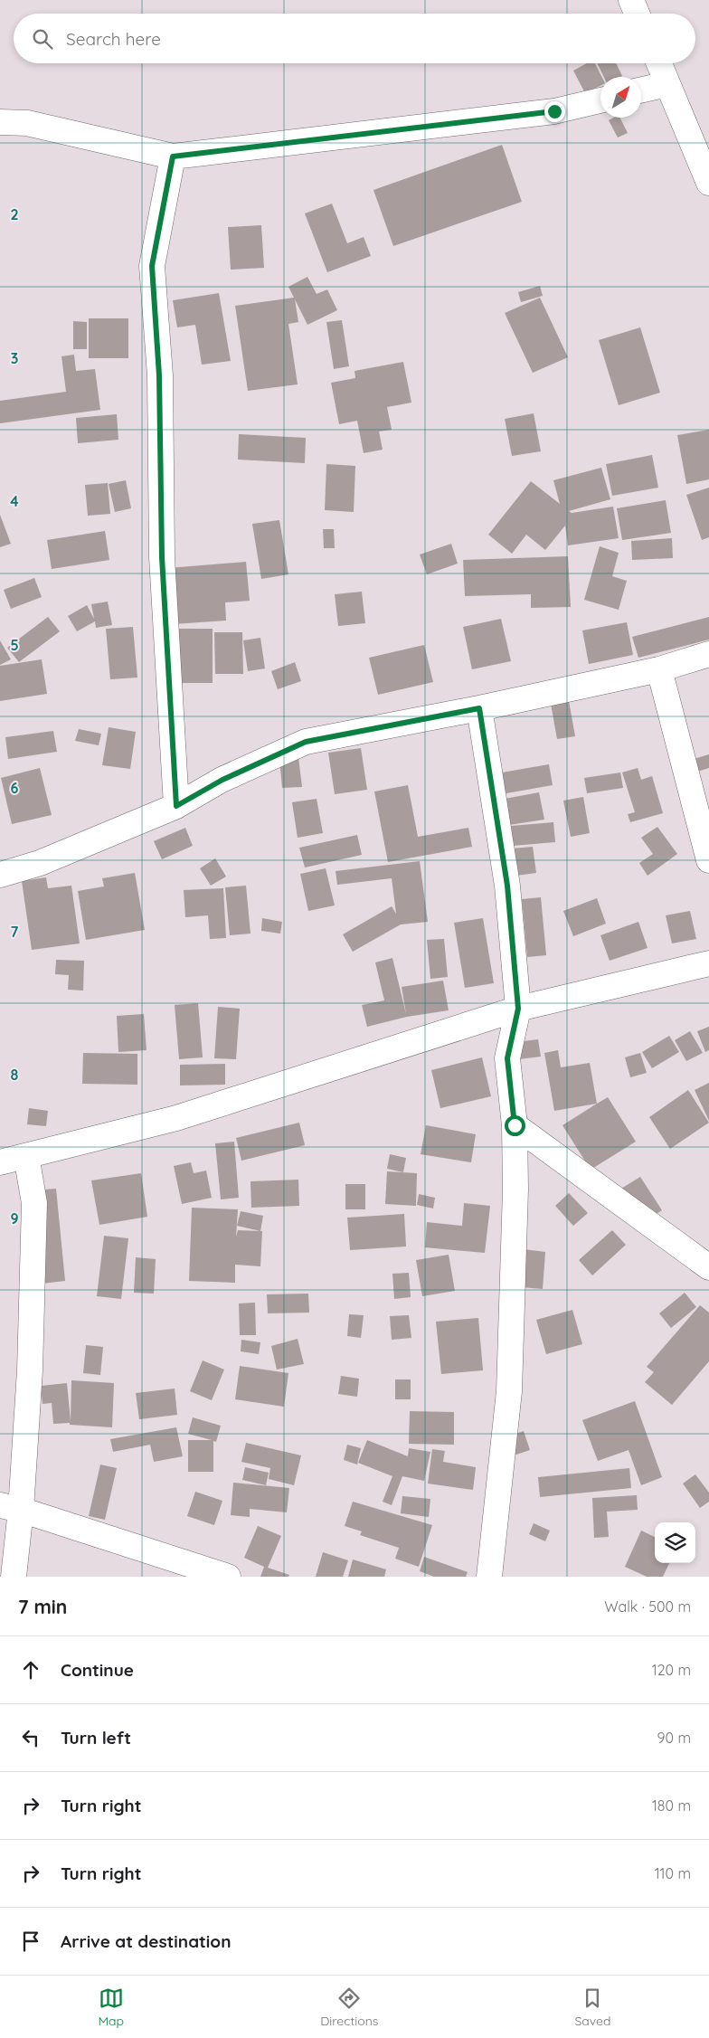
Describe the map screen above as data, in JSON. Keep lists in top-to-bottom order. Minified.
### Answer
{"north":"top right","page":{"search":"Search here","heading":["7 min","Walk · 500 m"],"list":[["Continue","120 m"],["Turn left","90 m"],["Turn right","180 m"],["Turn right","110 m"],"Arrive at destination"],"nav":["Map","Directions","Saved"]},"grid":{"rows":["2","3","4","5","6","7","8","9"]}}
